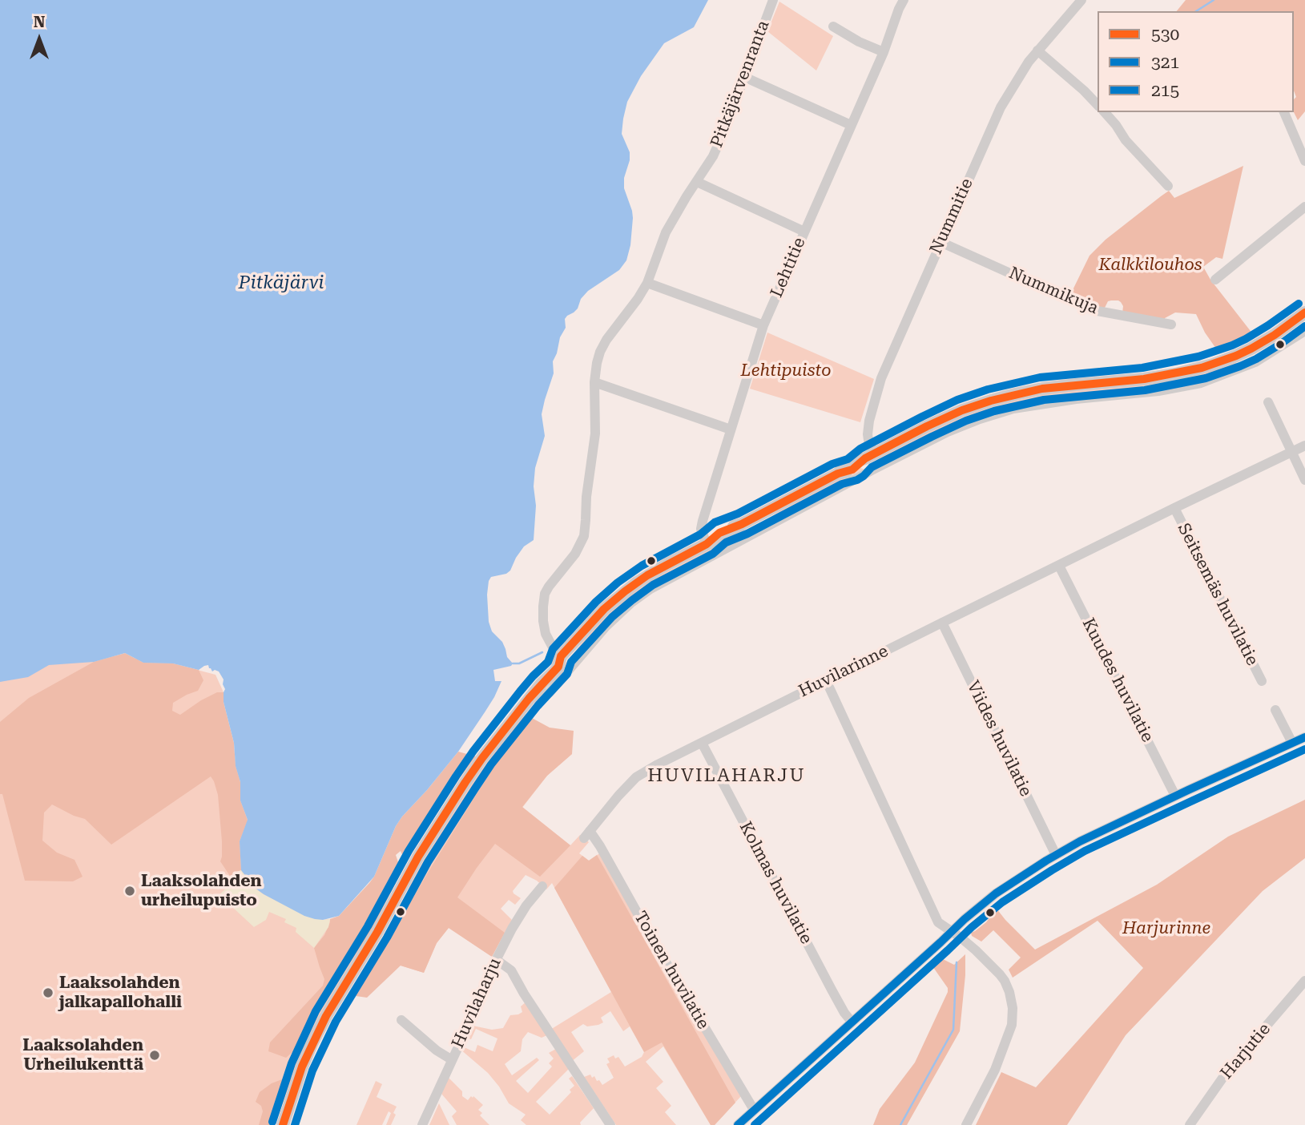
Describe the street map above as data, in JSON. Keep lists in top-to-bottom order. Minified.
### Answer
{"streets":{"street":["Pitkäjärvenranta","Nummitie","Lehtitie","Nummikuja","Seitsemäs huvilatie","Huvilarinne","Kuudes huvilatie","Viides huvilatie","Kolmas huvilatie","Toinen huvilatie","Huvilaharju","Harjutie"]},"crossings":[["Nummitie","Nummikuja"],["Seitsemäs huvilatie","Huvilarinne"],["Huvilarinne","Kuudes huvilatie"],["Huvilarinne","Viides huvilatie"],["Huvilarinne","Kolmas huvilatie"],["Huvilarinne","Toinen huvilatie"]],"districts":["HUVILAHARJU"],"water":["Pitkäjärvi"],"parks":["Kalkkilouhos","Lehtipuisto","Harjurinne"],"places":["Laaksolahden urheilupuisto","Laaksolahden jalkapallohalli","Laaksolahden Urheilukenttä"],"lines":["transit line 215","transit line 530","transit line 321"],"legend":["530","321","215"],"north":"top"}
